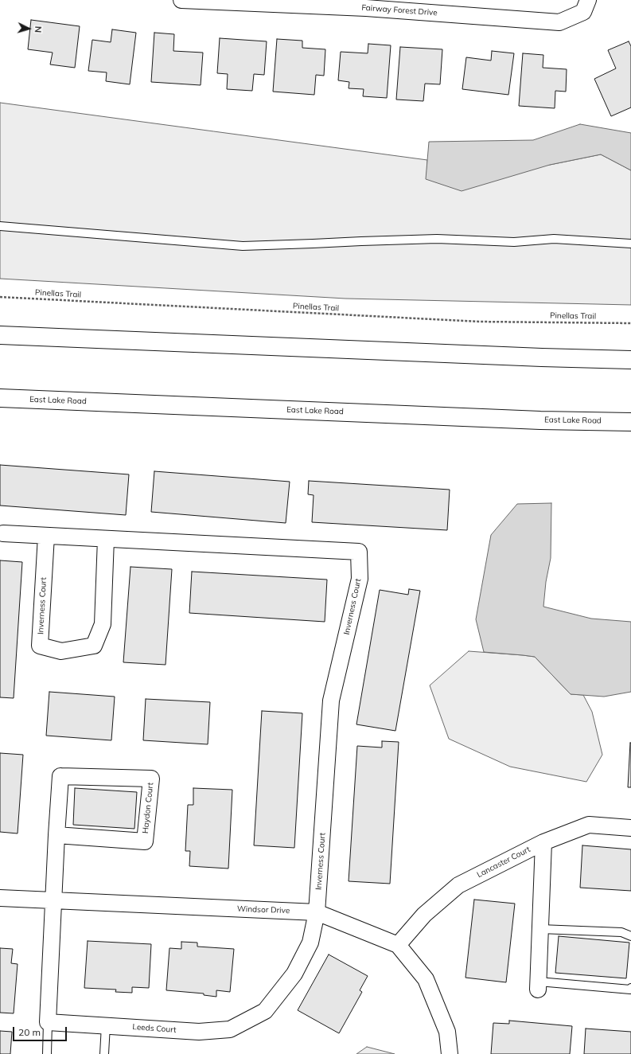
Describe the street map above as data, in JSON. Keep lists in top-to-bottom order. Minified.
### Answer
{"streets":{"main road":["East Lake Road"],"street":["Fairway Forest Drive","Inverness Court","Haydon Court","Lancaster Court","Windsor Drive","Leeds Court"],"path":["Pinellas Trail"]},"crossings":[["Inverness Court","Windsor Drive"],["Inverness Court","Leeds Court"],["Haydon Court","Windsor Drive"],["Lancaster Court","Windsor Drive"],["Windsor Drive","Leeds Court"]],"scale_bar":"20 m","north":"right"}
